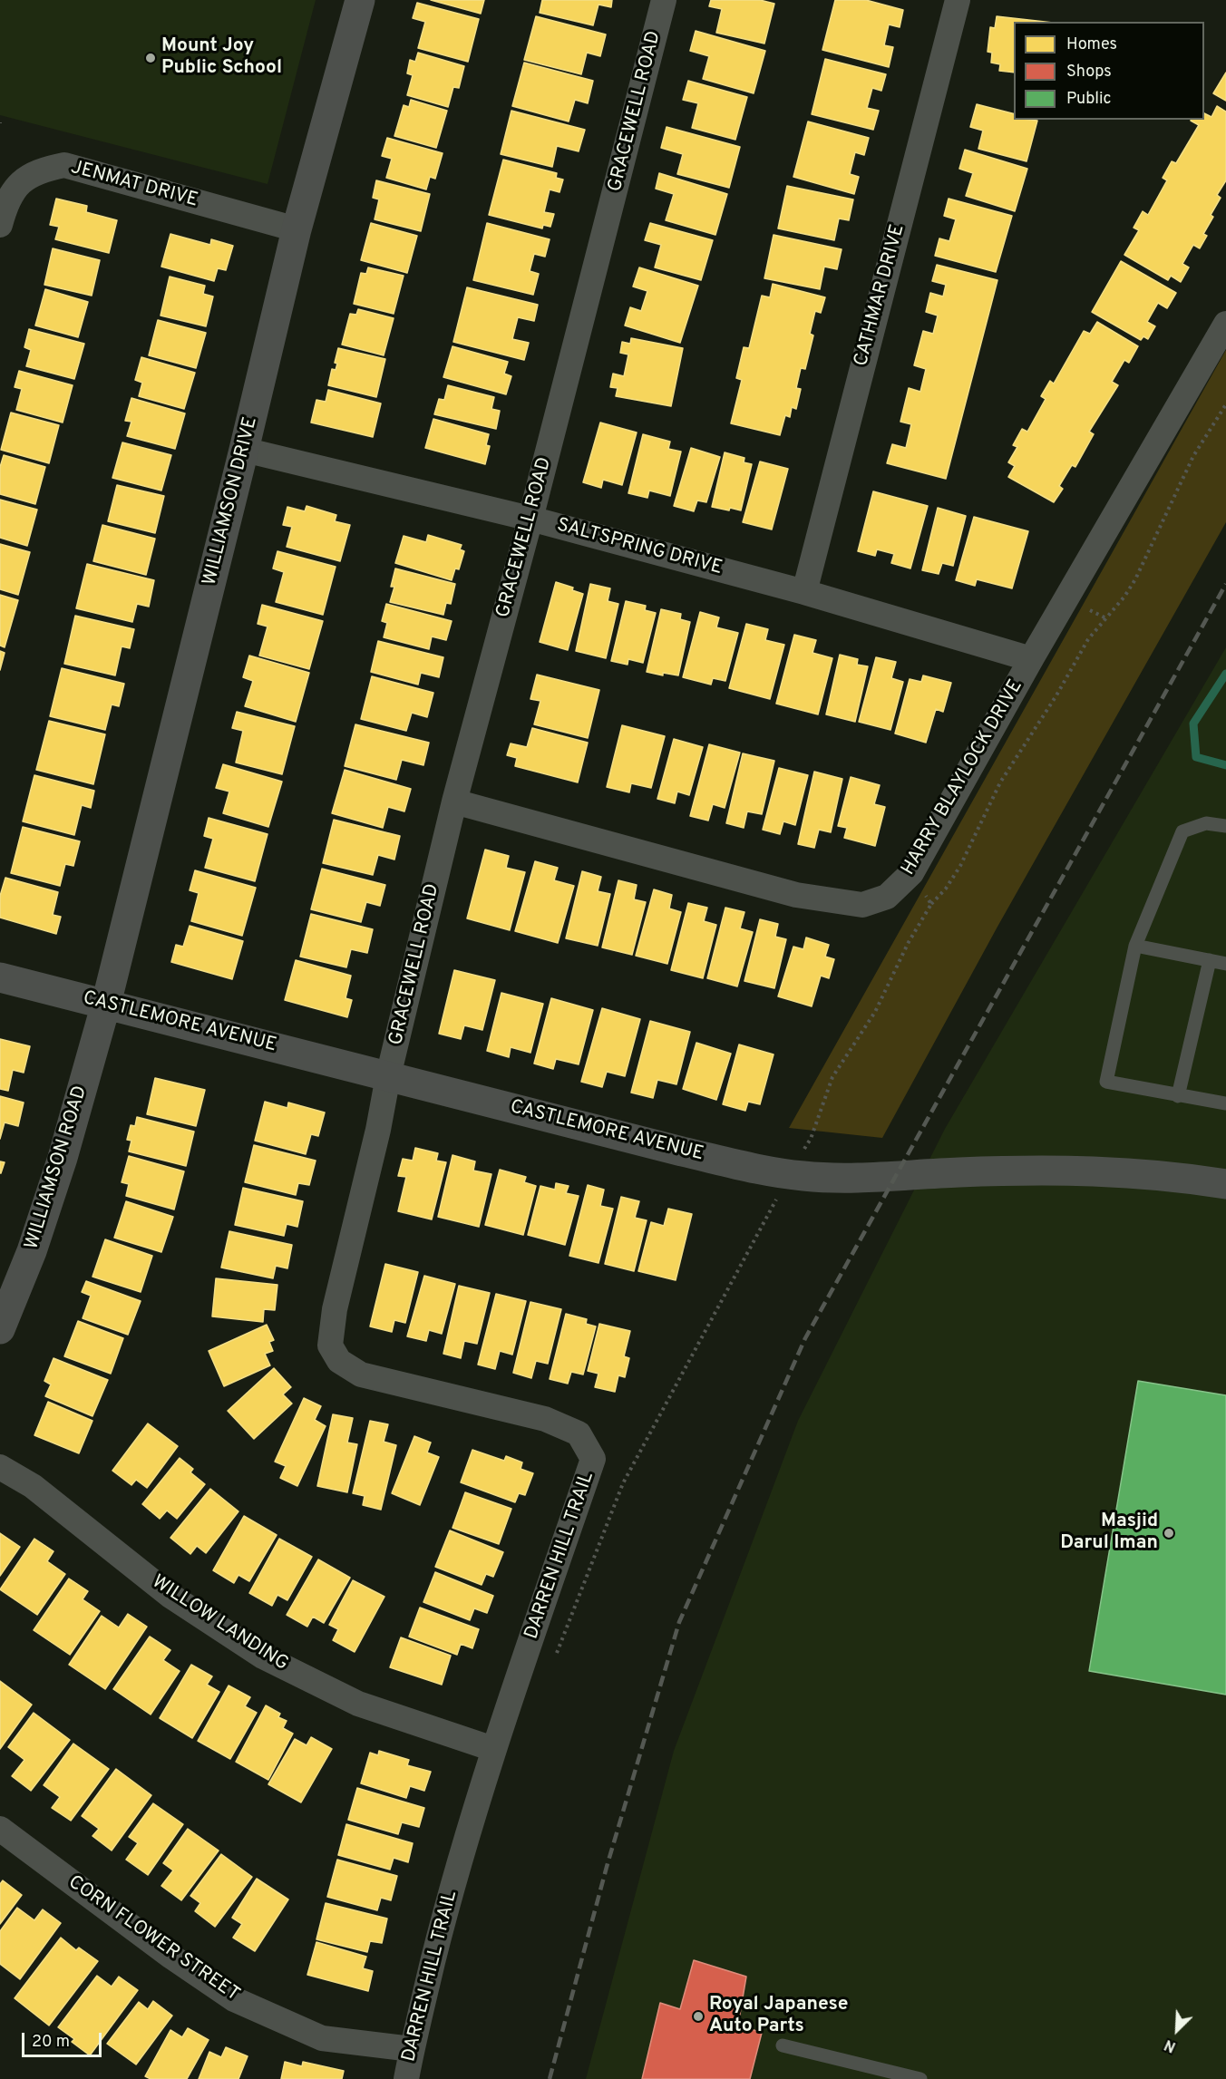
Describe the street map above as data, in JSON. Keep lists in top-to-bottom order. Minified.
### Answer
{"streets":{"street":["GRACEWELL ROAD","JENMAT DRIVE","CATHMAR DRIVE","WILLIAMSON DRIVE","SALTSPRING DRIVE","HARRY BLAYLOCK DRIVE","CASTLEMORE AVENUE","WILLIAMSON ROAD","DARREN HILL TRAIL","WILLOW LANDING","CORN FLOWER STREET"]},"crossings":[["GRACEWELL ROAD","SALTSPRING DRIVE"],["GRACEWELL ROAD","HARRY BLAYLOCK DRIVE"],["GRACEWELL ROAD","CASTLEMORE AVENUE"],["GRACEWELL ROAD","DARREN HILL TRAIL"],["JENMAT DRIVE","WILLIAMSON DRIVE"],["CATHMAR DRIVE","SALTSPRING DRIVE"],["WILLIAMSON DRIVE","SALTSPRING DRIVE"],["WILLIAMSON DRIVE","CASTLEMORE AVENUE"],["WILLIAMSON DRIVE","WILLIAMSON ROAD"],["SALTSPRING DRIVE","HARRY BLAYLOCK DRIVE"],["CASTLEMORE AVENUE","WILLIAMSON ROAD"],["CASTLEMORE AVENUE","DARREN HILL TRAIL"],["DARREN HILL TRAIL","WILLOW LANDING"],["DARREN HILL TRAIL","CORN FLOWER STREET"]],"places":["Mount Joy Public School","Masjid Darul Iman","Royal Japanese Auto Parts"],"legend":["Homes","Shops","Public"],"scale_bar":"20 m","north":"bottom left"}
